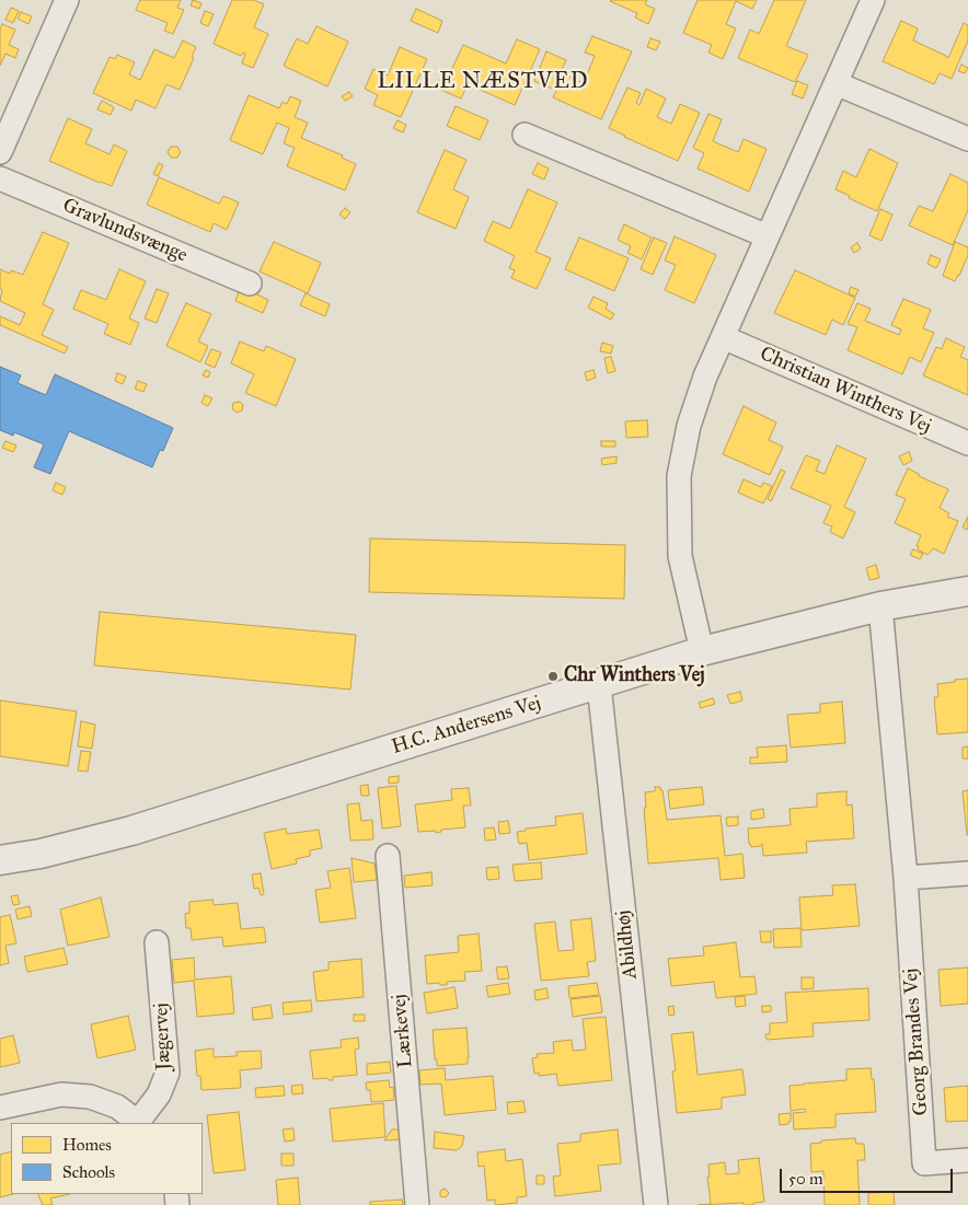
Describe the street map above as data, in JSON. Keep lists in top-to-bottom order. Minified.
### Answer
{"streets":{"street":["Gravlundsvænge","Christian Winthers Vej","H.C. Andersens Vej","Abildhøj","Lærkevej","Jægervej","Georg Brandes Vej"]},"crossings":[["H.C. Andersens Vej","Abildhøj"],["H.C. Andersens Vej","Georg Brandes Vej"]],"districts":["LILLE NÆSTVED"],"places":["Chr Winthers Vej"],"legend":["Homes","Schools"],"scale_bar":"50 m"}
